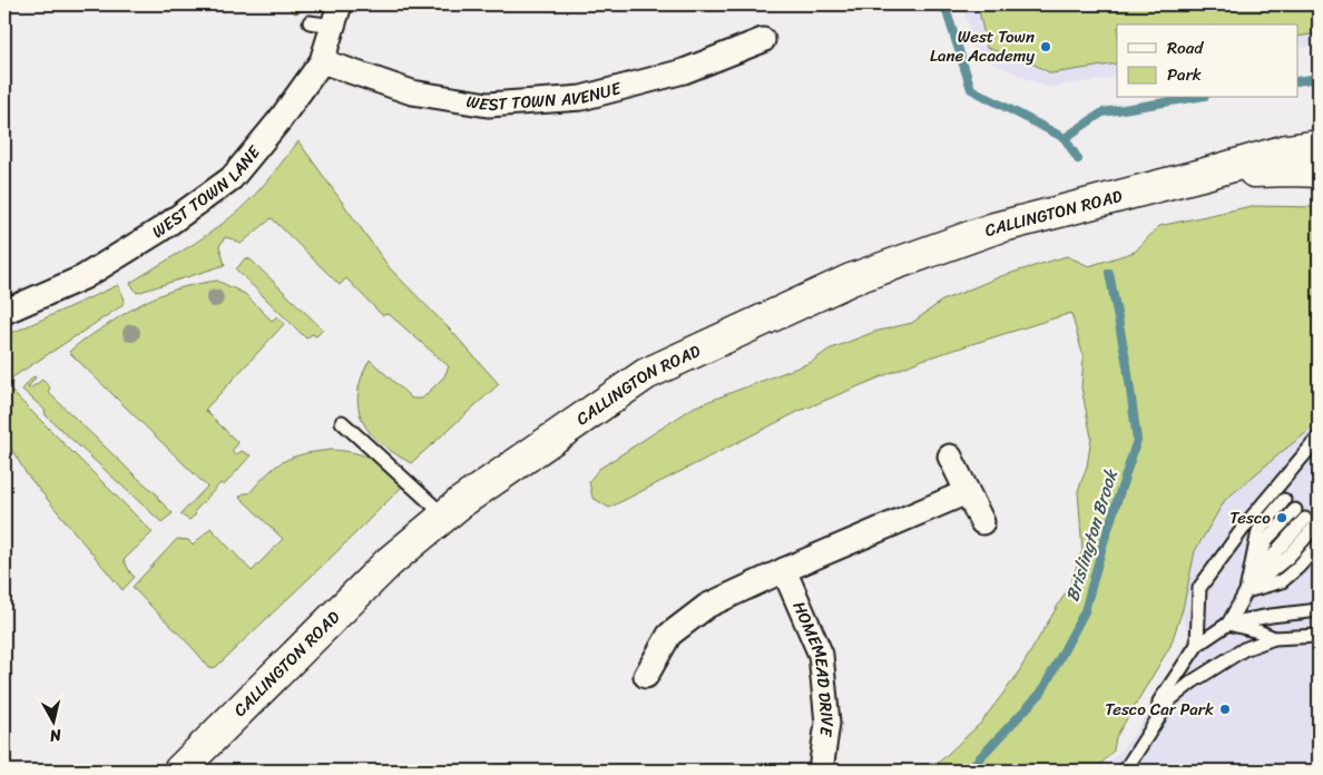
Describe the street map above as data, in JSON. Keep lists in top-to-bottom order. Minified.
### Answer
{"streets":{"main road":["CALLINGTON ROAD"],"street":["WEST TOWN AVENUE","WEST TOWN LANE","HOMEMEAD DRIVE"]},"crossings":[["WEST TOWN AVENUE","WEST TOWN LANE"]],"water":["Brislington Brook"],"places":["West Town Lane Academy","Tesco","Tesco Car Park"],"legend":["Road","Park"],"north":"bottom"}
